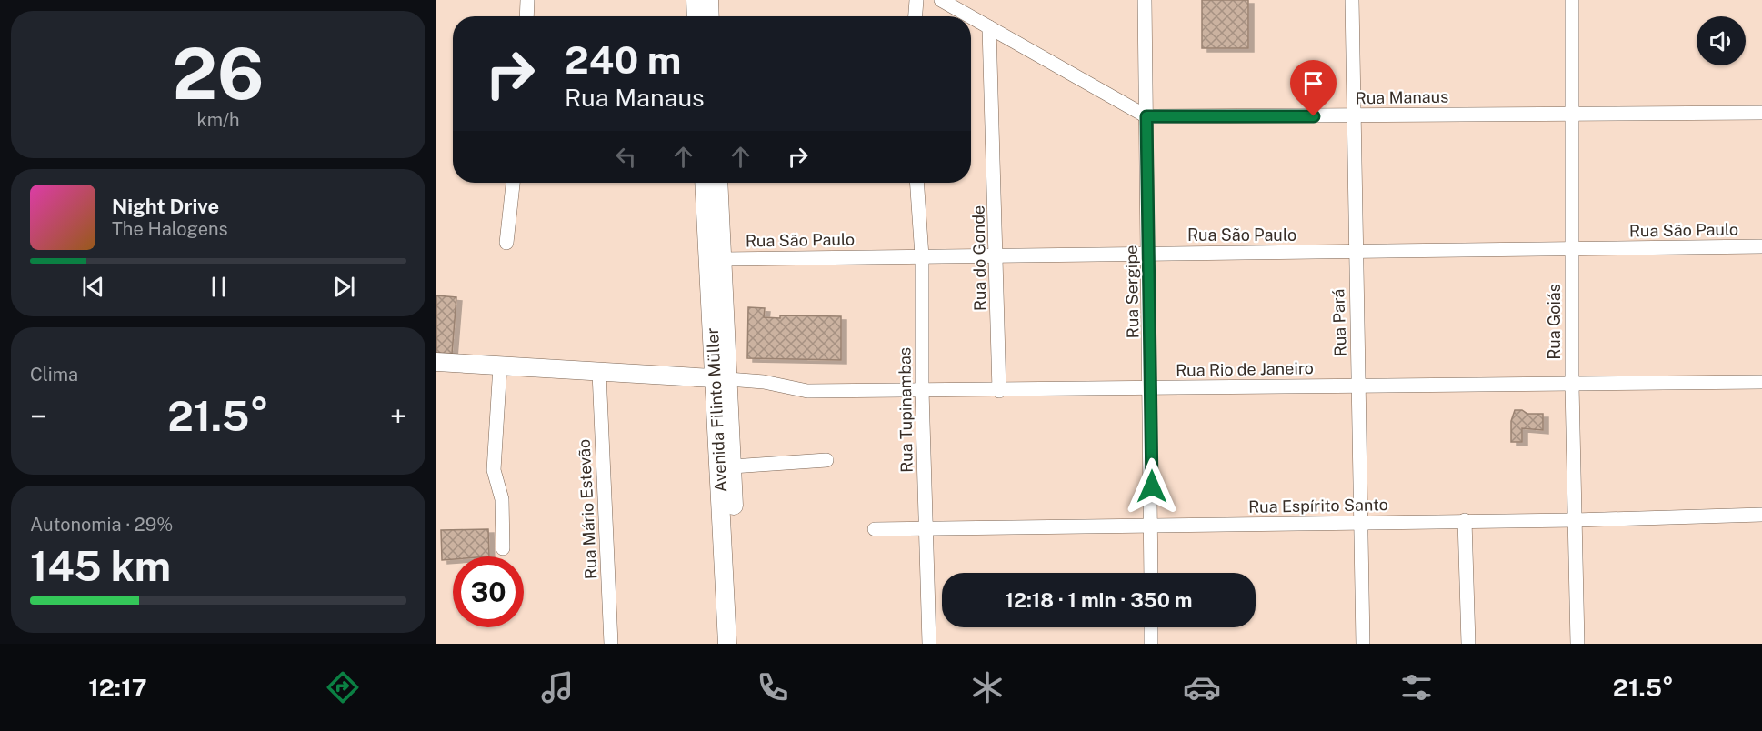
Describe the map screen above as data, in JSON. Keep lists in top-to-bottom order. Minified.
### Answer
{"streets":{"main road":["Avenida Filinto Müller"],"street":["Rua Manaus","Rua São Paulo","Rua do Gonde","Rua Sergipe","Rua Goiás","Rua Pará","Rua Rio de Janeiro","Rua Tupinambas","Rua Espírito Santo","Rua Mário Estevão"]},"crossings":[["Rua Manaus","Rua do Gonde"],["Rua Manaus","Rua Sergipe"],["Rua Manaus","Rua Goiás"],["Rua Manaus","Rua Pará"],["Rua São Paulo","Rua do Gonde"],["Rua São Paulo","Rua Sergipe"],["Rua São Paulo","Rua Goiás"],["Rua São Paulo","Rua Pará"],["Rua São Paulo","Avenida Filinto Müller"],["Rua São Paulo","Rua Tupinambas"],["Rua do Gonde","Rua Rio de Janeiro"],["Rua Sergipe","Rua Rio de Janeiro"],["Rua Sergipe","Rua Espírito Santo"],["Rua Goiás","Rua Rio de Janeiro"],["Rua Goiás","Rua Espírito Santo"],["Rua Pará","Rua Rio de Janeiro"],["Rua Pará","Rua Espírito Santo"],["Rua Rio de Janeiro","Avenida Filinto Müller"],["Rua Rio de Janeiro","Rua Tupinambas"],["Rua Tupinambas","Rua Espírito Santo"]],"page":{"tile":[["26","km/h"],"Clima",["Autonomia · 29%","145 km"]],"turn":["240 m","Rua Manaus"],"song":["Night Drive","The Halogens"],"heat":["−","21.5°","+"],"limit":"30","trip":"12:18 · 1 min · 350 m","tabs":["12:17","21.5°"]}}
